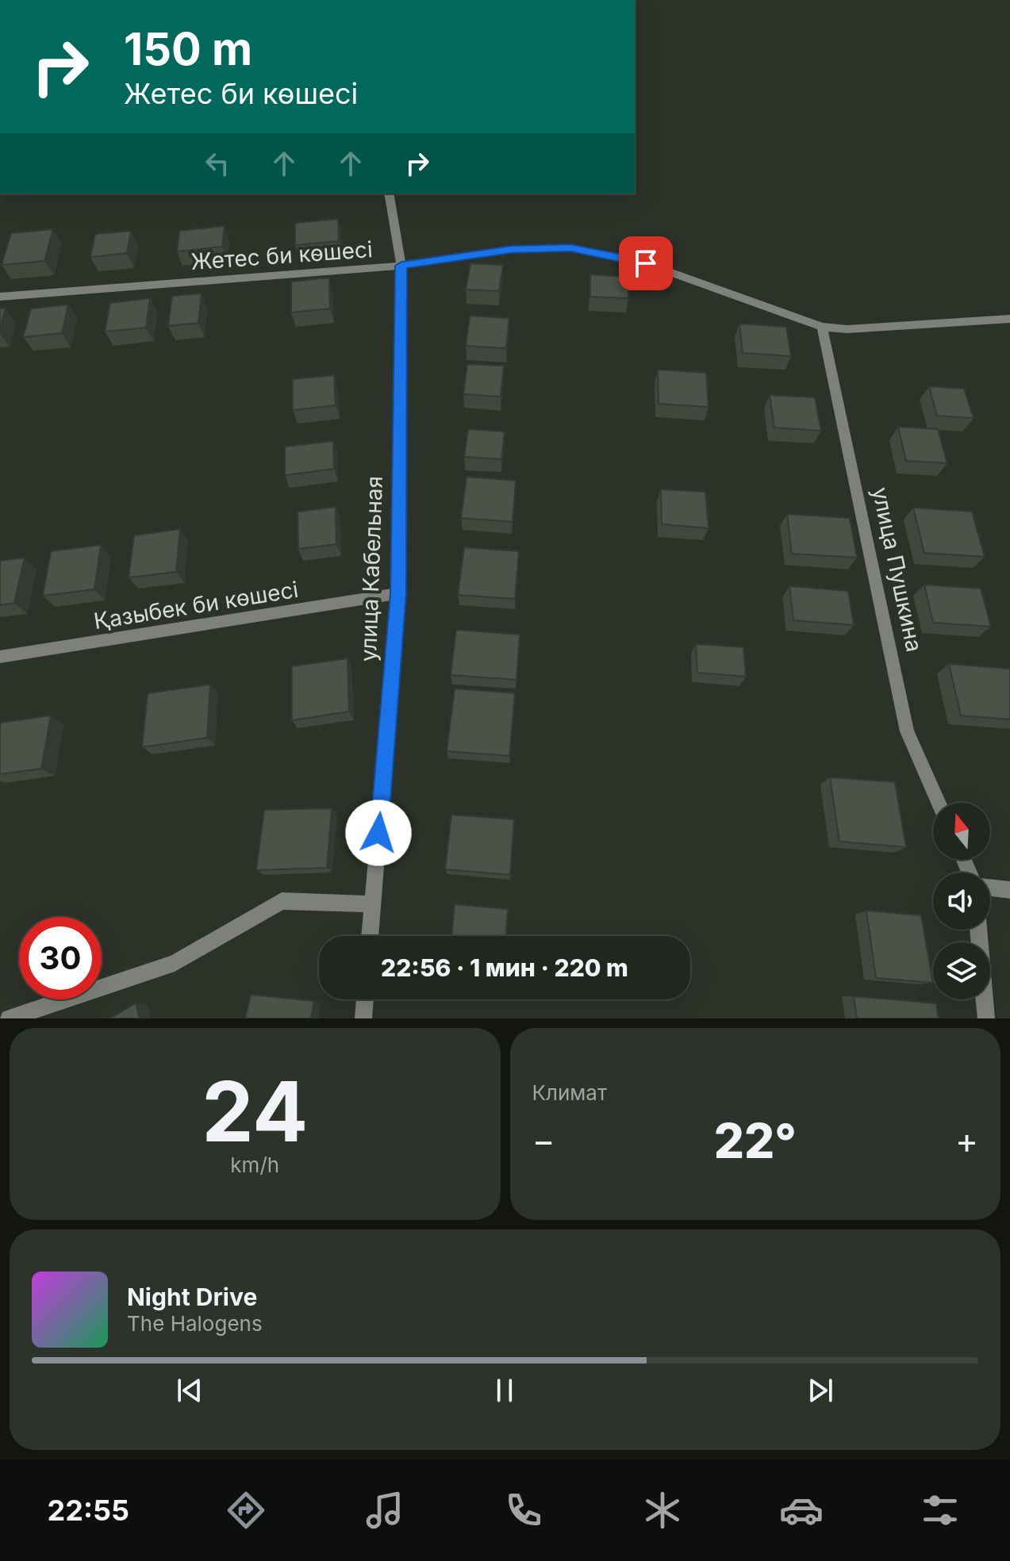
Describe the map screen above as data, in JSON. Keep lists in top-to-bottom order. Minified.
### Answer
{"streets":{"street":["Жетес би көшесі","улица Кабельная","улица Пушкина","Қазыбек би көшесі"]},"crossings":[["Жетес би көшесі","улица Кабельная"],["Жетес би көшесі","улица Пушкина"],["улица Кабельная","Қазыбек би көшесі"]],"north":"top","page":{"turn":["150 m","Жетес би көшесі"],"limit":"30","trip":"22:56 · 1 мин · 220 m","tile":[["24","km/h"],"Климат"],"heat":["−","22°","+"],"song":["Night Drive","The Halogens"],"tabs":"22:55"}}
